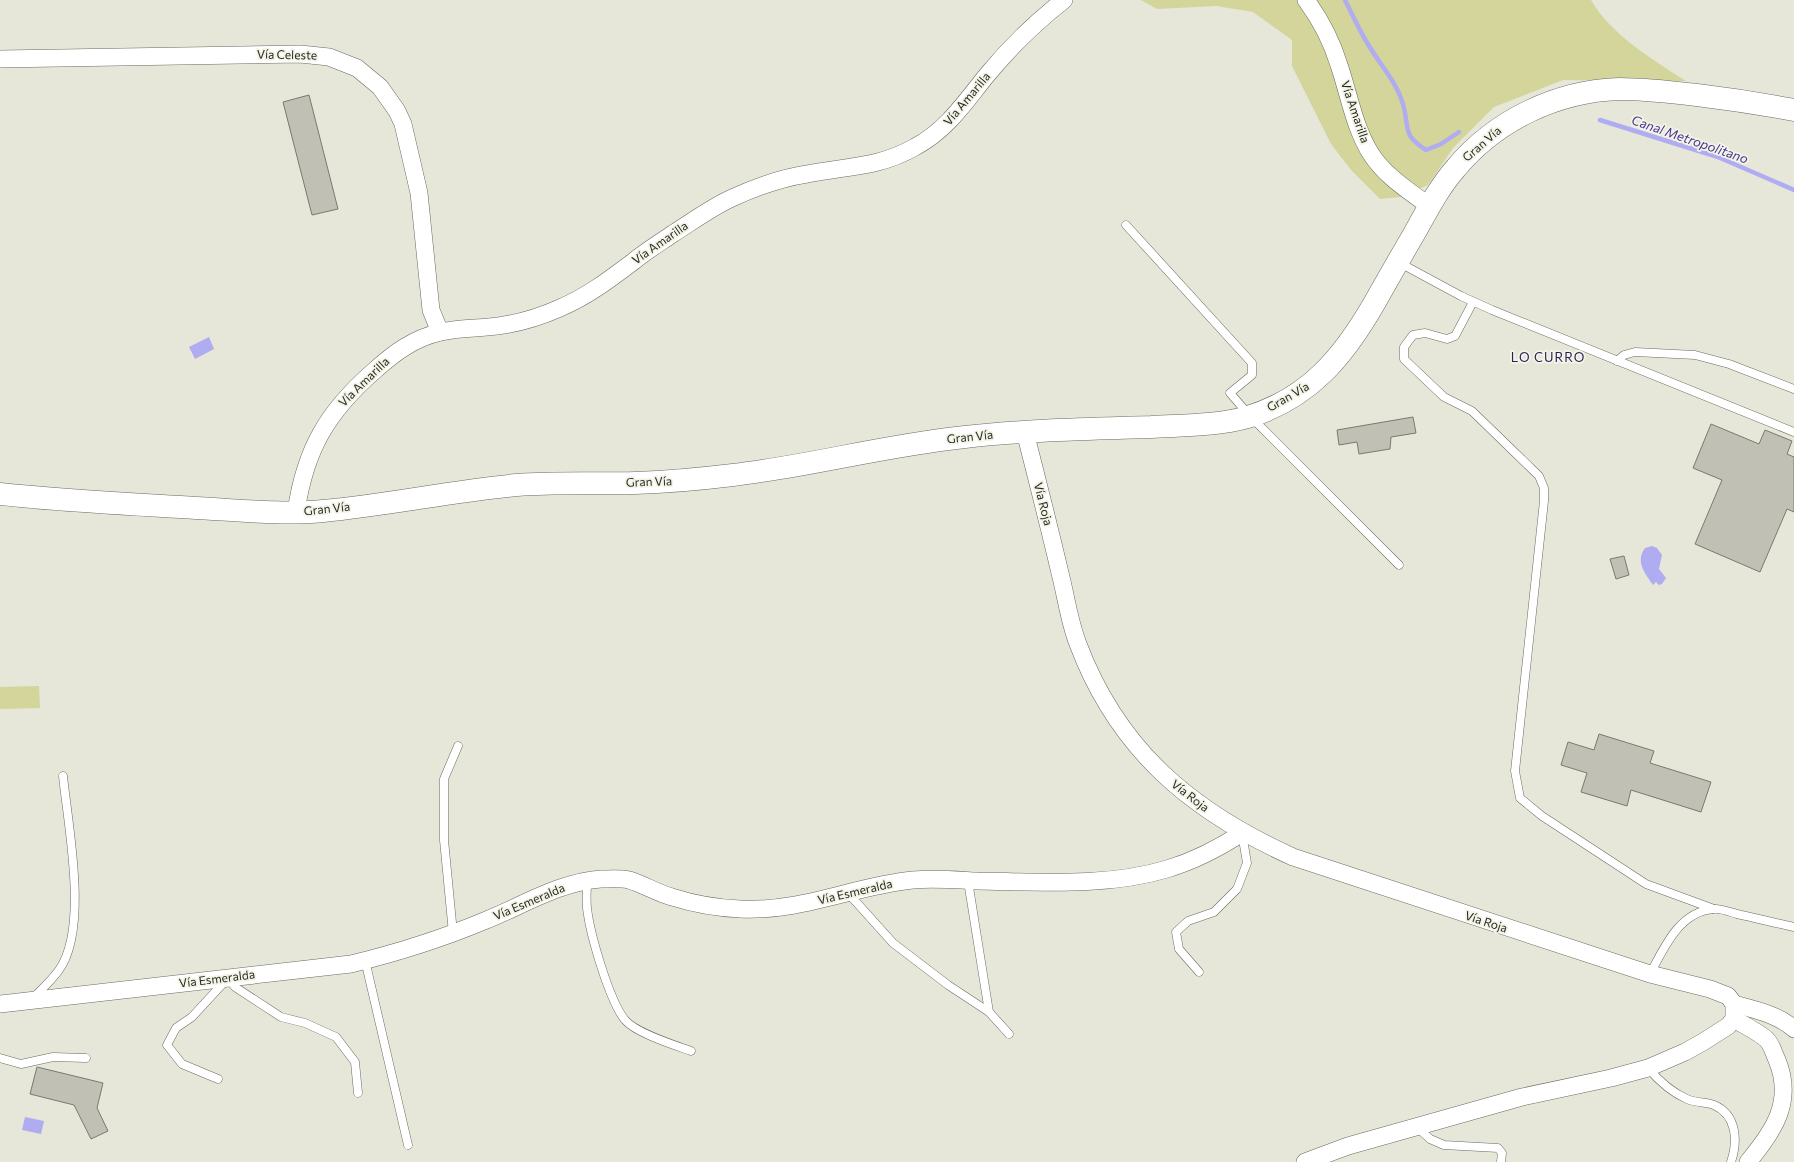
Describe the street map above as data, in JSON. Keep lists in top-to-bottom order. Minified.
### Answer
{"streets":{"main road":["Gran Vía"],"street":["Vía Celeste","Vía Amarilla","Vía Roja","Vía Esmeralda"]},"crossings":[["Vía Celeste","Vía Amarilla"],["Vía Amarilla","Gran Vía"],["Gran Vía","Vía Roja"],["Vía Roja","Vía Esmeralda"]],"districts":["LO CURRO"],"water":["Canal Metropolitano"]}
